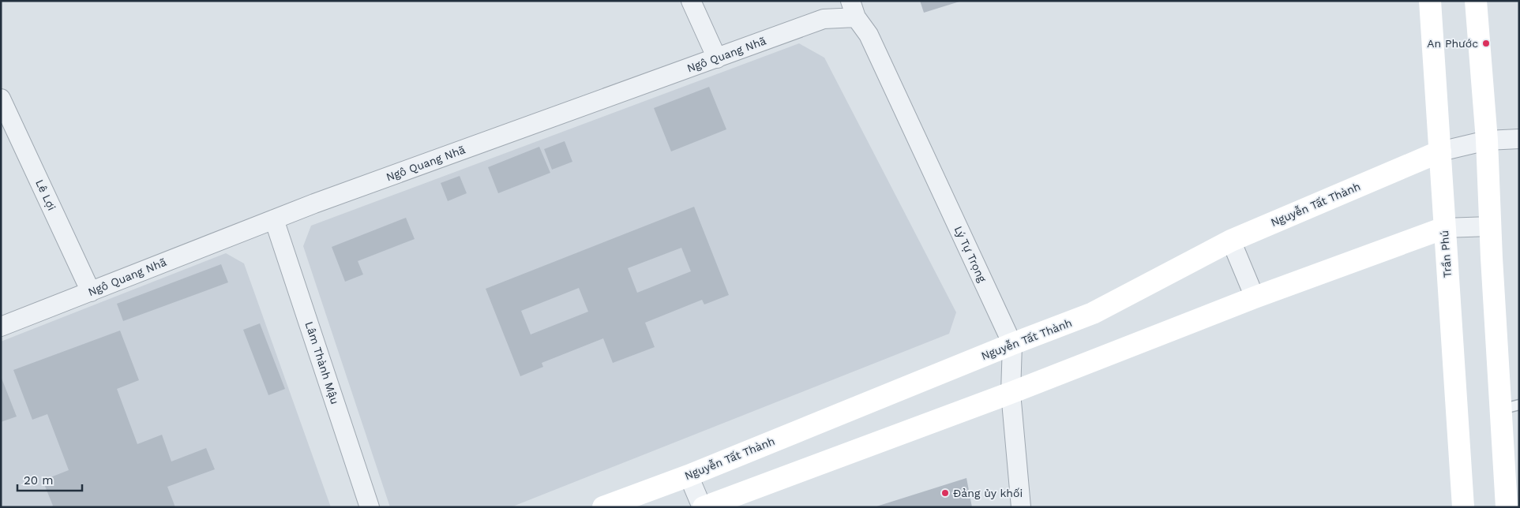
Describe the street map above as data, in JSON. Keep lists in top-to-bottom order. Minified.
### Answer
{"streets":{"street":["Ngô Quang Nhã","Lê Lợi","Nguyễn Tất Thành","Lý Tự Trọng","Trần Phú","Lâm Thành Mậu"]},"crossings":[["Ngô Quang Nhã","Lê Lợi"],["Ngô Quang Nhã","Lý Tự Trọng"],["Ngô Quang Nhã","Lâm Thành Mậu"],["Nguyễn Tất Thành","Lý Tự Trọng"],["Nguyễn Tất Thành","Trần Phú"]],"places":["An Phước","Đảng ủy khối"],"scale_bar":"20 m"}
